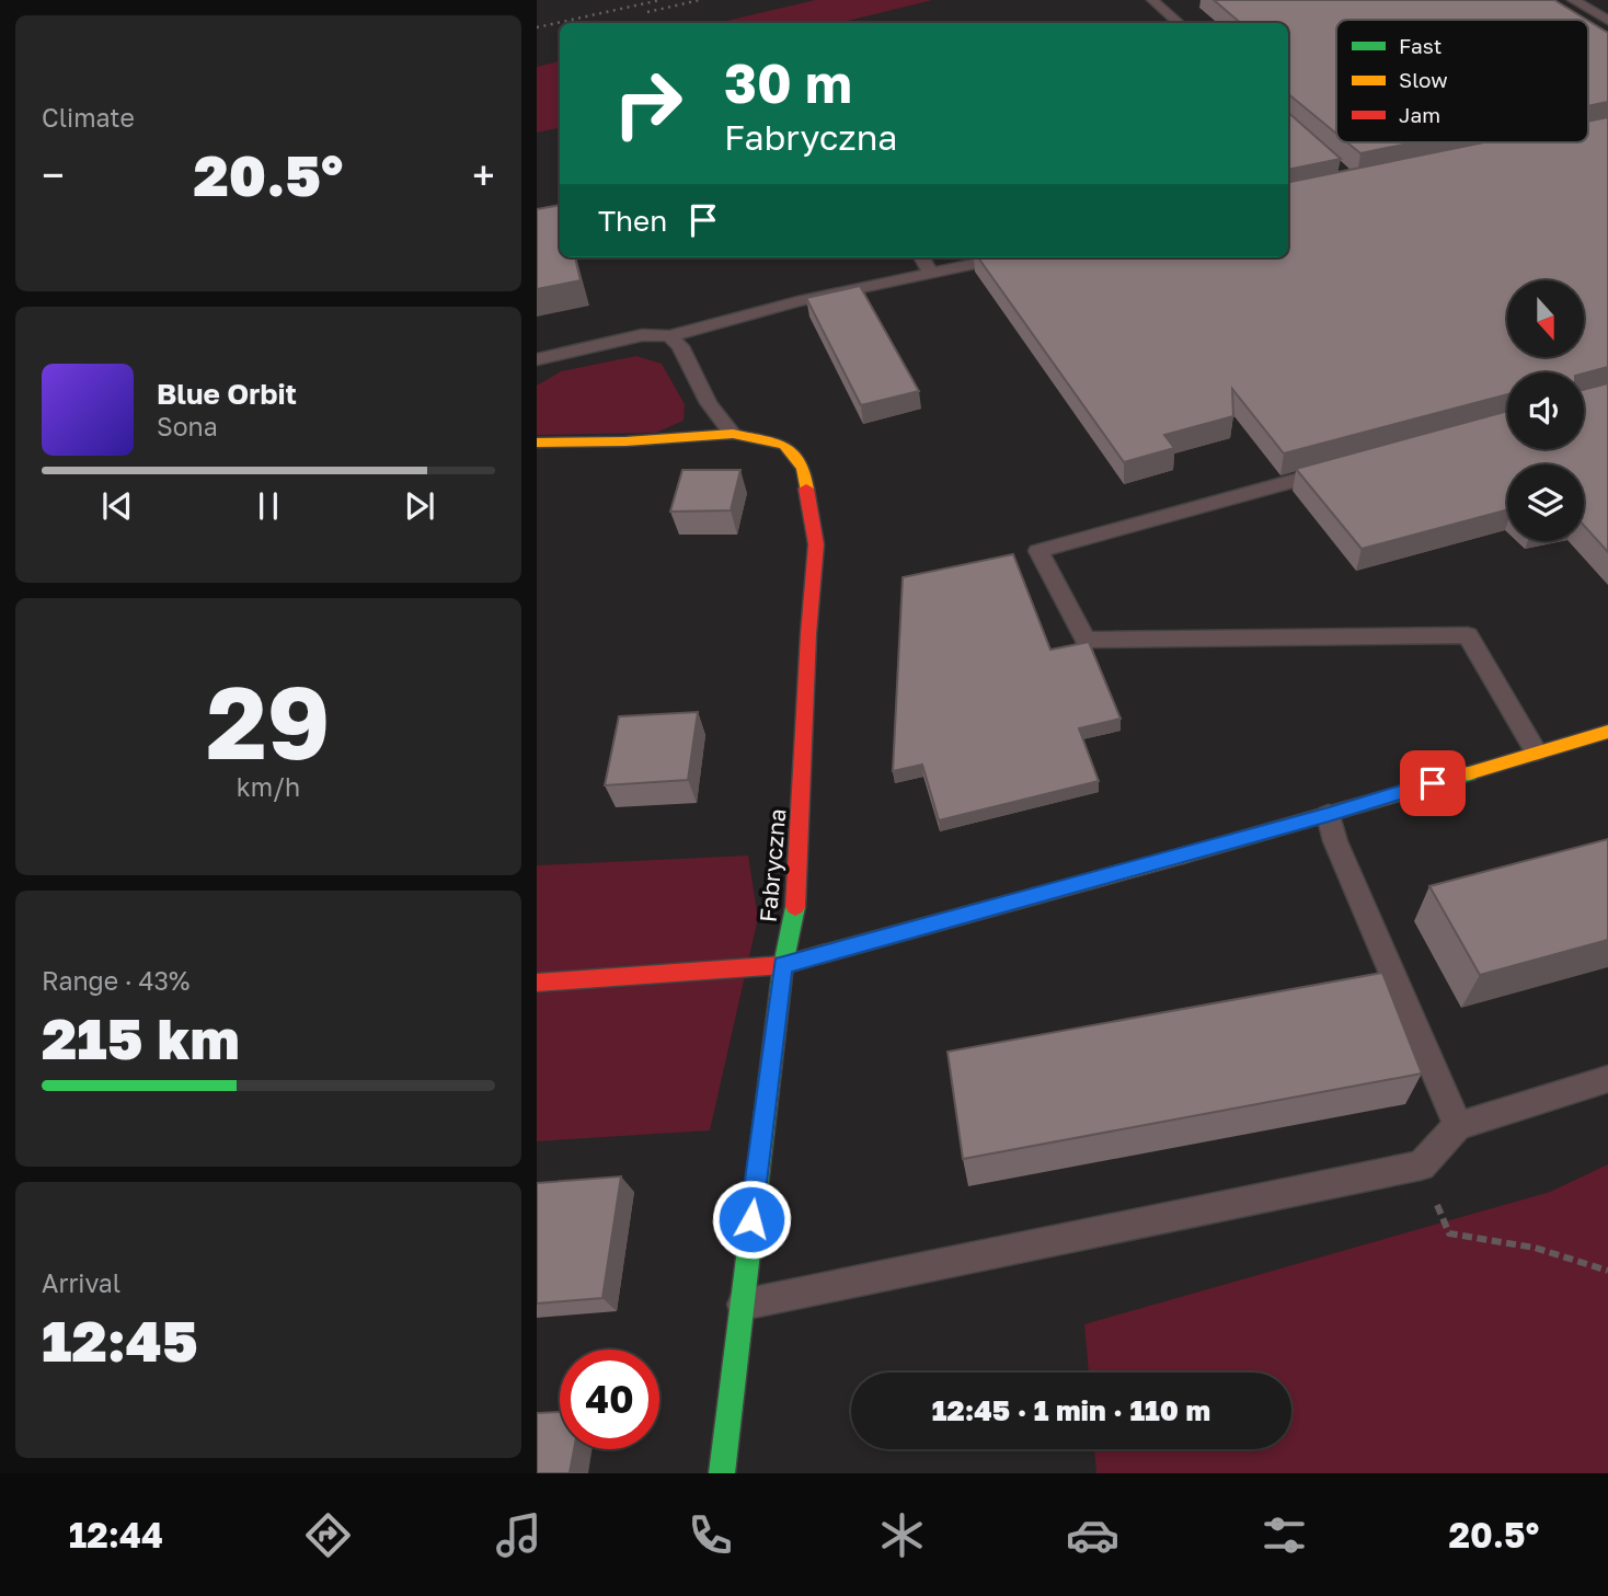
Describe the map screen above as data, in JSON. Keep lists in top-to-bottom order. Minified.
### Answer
{"streets":{"street":["Fabryczna"]},"legend":["Fast","Slow","Jam"],"north":"bottom","page":{"tile":["Climate",["29","km/h"],["Range · 43%","215 km"],["Arrival","12:45"]],"turn":["30 m","Fabryczna"],"heat":["−","20.5°","+"],"then":"Then","song":["Blue Orbit","Sona"],"limit":"40","trip":"12:45 · 1 min · 110 m","tabs":["12:44","20.5°"]}}
